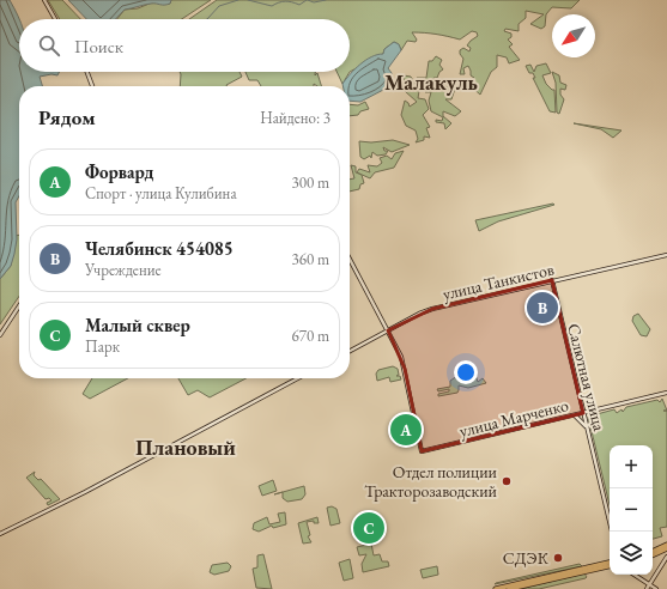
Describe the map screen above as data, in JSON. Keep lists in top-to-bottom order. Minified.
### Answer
{"streets":{"street":["улица Танкистов","Салютная улица","улица Марченко"]},"crossings":[["улица Танкистов","Салютная улица"],["улица Танкистов","улица Марченко"],["Салютная улица","улица Марченко"]],"districts":["Малакуль","Плановый"],"places":["Отдел полиции Тракторозаводский","СДЭК"],"north":"bottom left","page":{"search":"Поиск","heading":["Рядом","Найдено: 3"],"list":[{"mark":"A","name":"Форвард","note":"Спорт · улица Кулибина","value":"300 m"},{"mark":"B","name":"Челябинск 454085","note":"Учреждение","value":"360 m"},{"mark":"C","name":"Малый сквер","note":"Парк","value":"670 m"}],"pins":["B","A","C"],"map_buttons":["+","−"]}}
